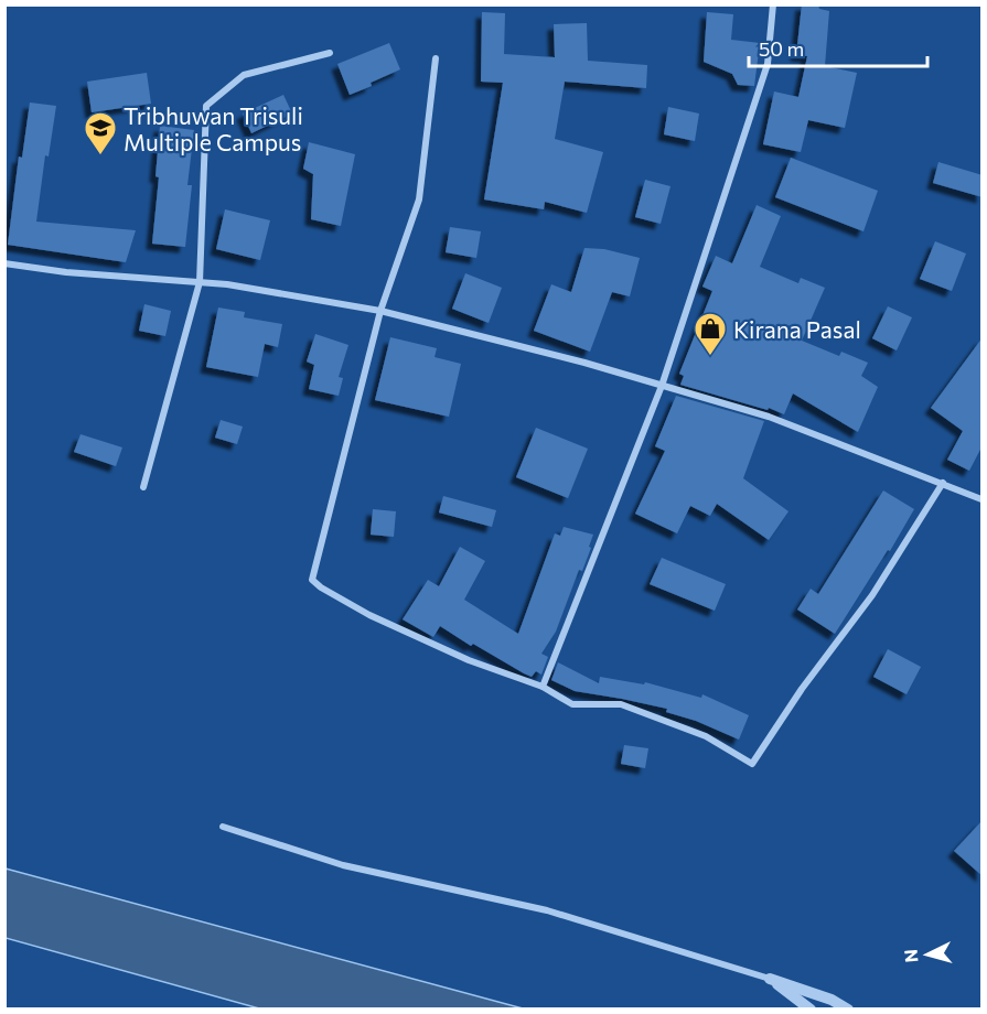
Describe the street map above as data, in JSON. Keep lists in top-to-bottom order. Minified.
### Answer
{"places":{"school or university":["Tribhuwan Trisuli Multiple Campus"],"shop":["Kirana Pasal"]},"scale_bar":"50 m","north":"left"}
